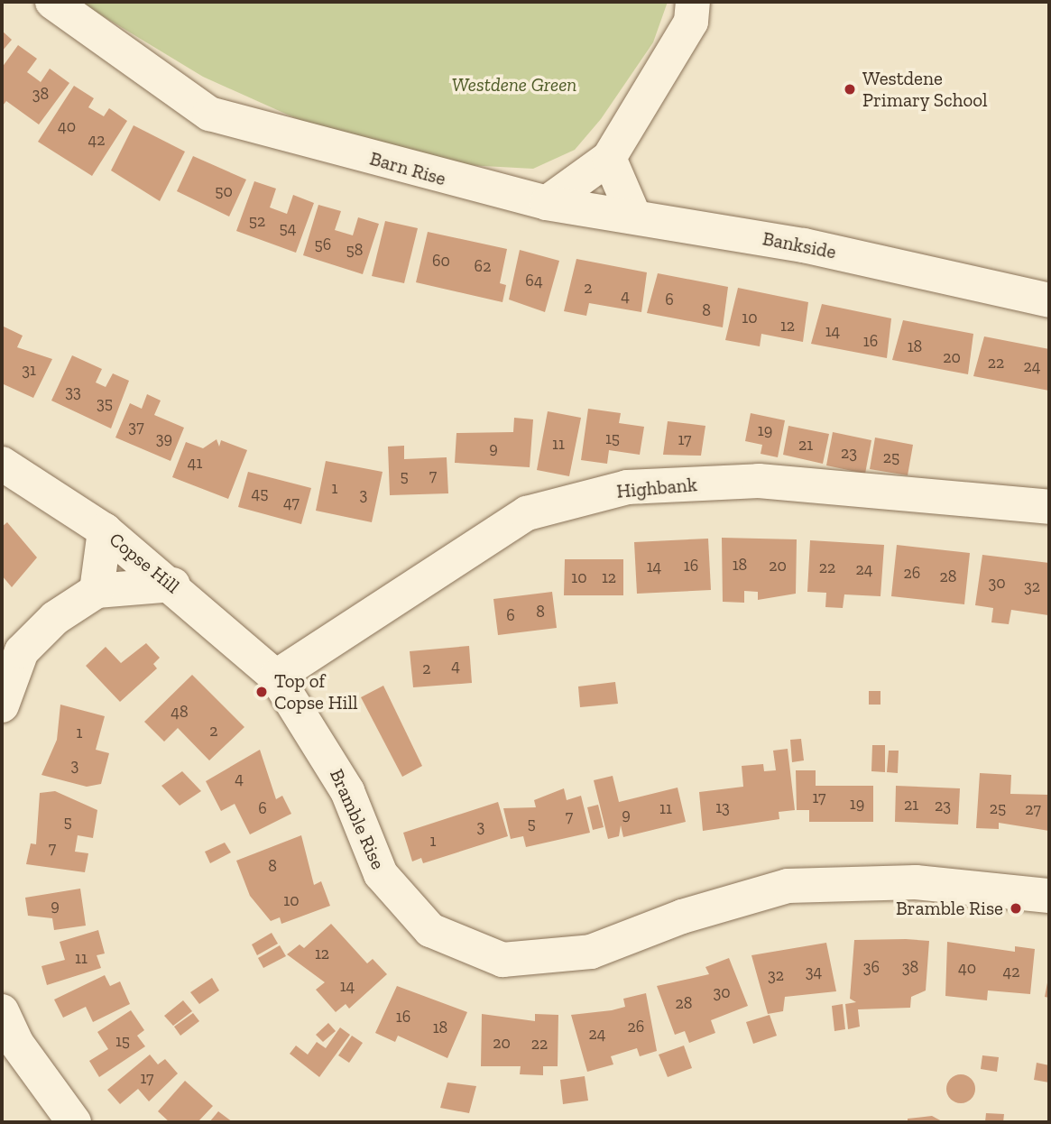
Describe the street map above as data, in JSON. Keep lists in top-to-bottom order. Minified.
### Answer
{"streets":{"street":["Barn Rise","Bankside","Highbank","Copse Hill","Bramble Rise"]},"crossings":[["Barn Rise","Bankside"],["Highbank","Copse Hill"],["Highbank","Bramble Rise"],["Copse Hill","Bramble Rise"]],"parks":["Westdene Green"],"places":["Westdene Primary School","Top of Copse Hill","Bramble Rise"],"house_numbers":["38","40","42","50","52","54","56","58","60","62","64","2","4","6","8","10","12","14","16","18","20","22","24","31","33","35","37","19","39","15","17","11","21","9","23","25","41","7","5","1","45","3","47","18","16","20","14","22","24","26","28","10","12","30","32","8","6","4","2","48","2","1","3","4","17","19","21","23","13","6","11","25","27","9","7","5","5","3","1","7","8","10","9","12","11","36","38","40","34","42","32","14","30","28","16","26","18","24","15","20","22","17"]}
